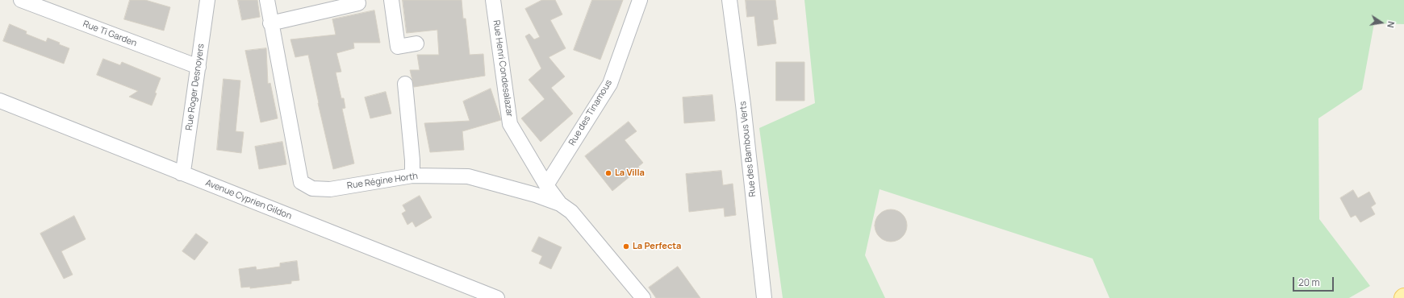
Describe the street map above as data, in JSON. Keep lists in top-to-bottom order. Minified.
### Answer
{"streets":{"street":["Rue Ti Garden","Rue Henri Condesalazar","Rue Roger Desnoyers","Rue des Tinamous","Rue des Bambous Verts","Rue Régine Horth","Avenue Cyprien Gildon"]},"crossings":[["Rue Ti Garden","Rue Roger Desnoyers"],["Rue Henri Condesalazar","Rue des Tinamous"],["Rue Henri Condesalazar","Rue Régine Horth"],["Rue Roger Desnoyers","Avenue Cyprien Gildon"]],"places":["La Villa","La Perfecta"],"scale_bar":"20 m","north":"right"}
